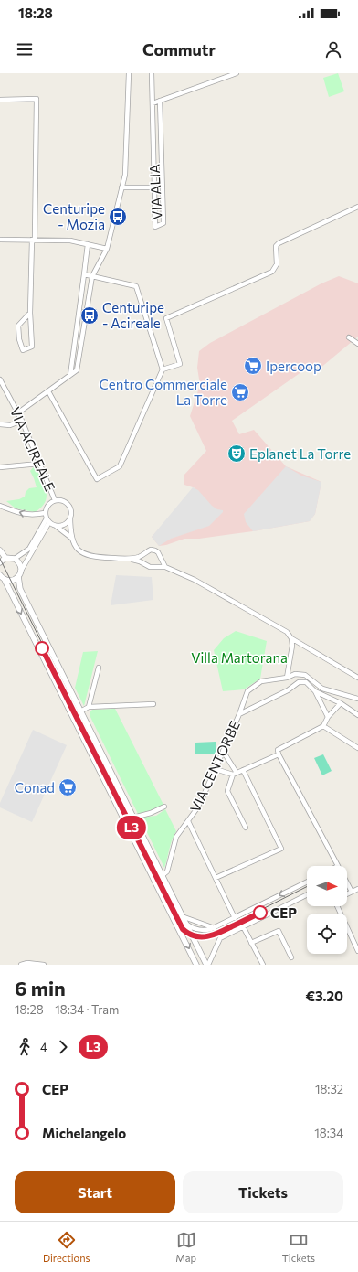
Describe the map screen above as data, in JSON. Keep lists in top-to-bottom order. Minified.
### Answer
{"streets":{"street":["VIA ALIA","VIA ACIREALE","VIA CENTORBE"]},"parks":["Villa Martorana"],"places":{"bus stop":["Centuripe - Mozia","Centuripe - Acireale"],"supermarket":["Ipercoop","Centro Commerciale La Torre","Conad"],"theatre":["Eplanet La Torre"],"other":["CEP"]},"lines":["tram line L3"],"north":"right","page":{"status":"18:28","header":"Commutr","on_map":"L3","heading":["6 min","18:28 – 18:34 · Tram","€3.20"],"legs":["4","L3"],"list":[{"name":"CEP","value":"18:32"},{"name":"Michelangelo","value":"18:34"}],"buttons":["Start","Tickets"],"tabs":["Directions","Map","Tickets"]}}
